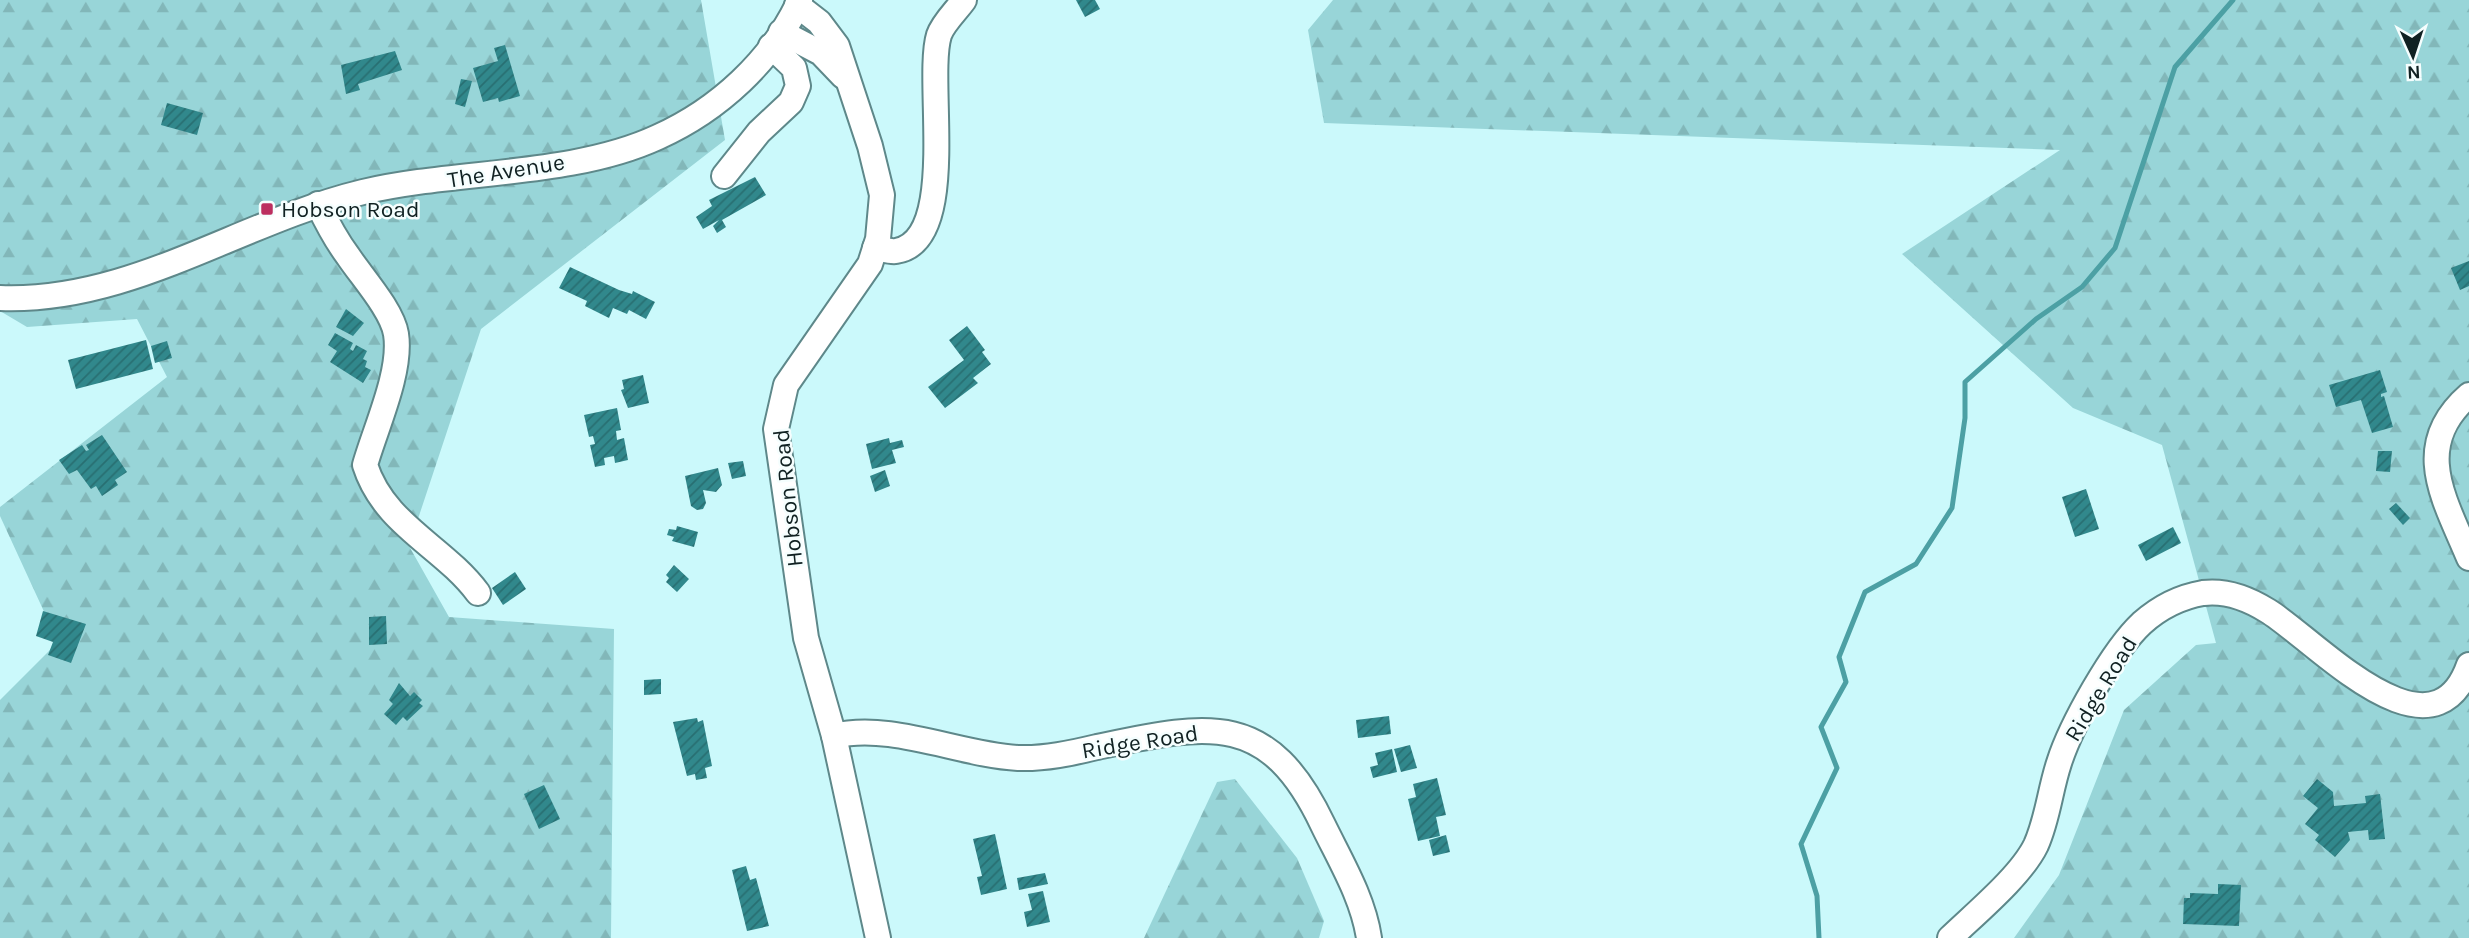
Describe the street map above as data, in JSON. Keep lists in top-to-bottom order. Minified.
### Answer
{"streets":{"street":["The Avenue","Hobson Road","Ridge Road"]},"crossings":[["The Avenue","Hobson Road"],["Hobson Road","Ridge Road"]],"places":{"transit":["Hobson Road"]},"north":"bottom"}
